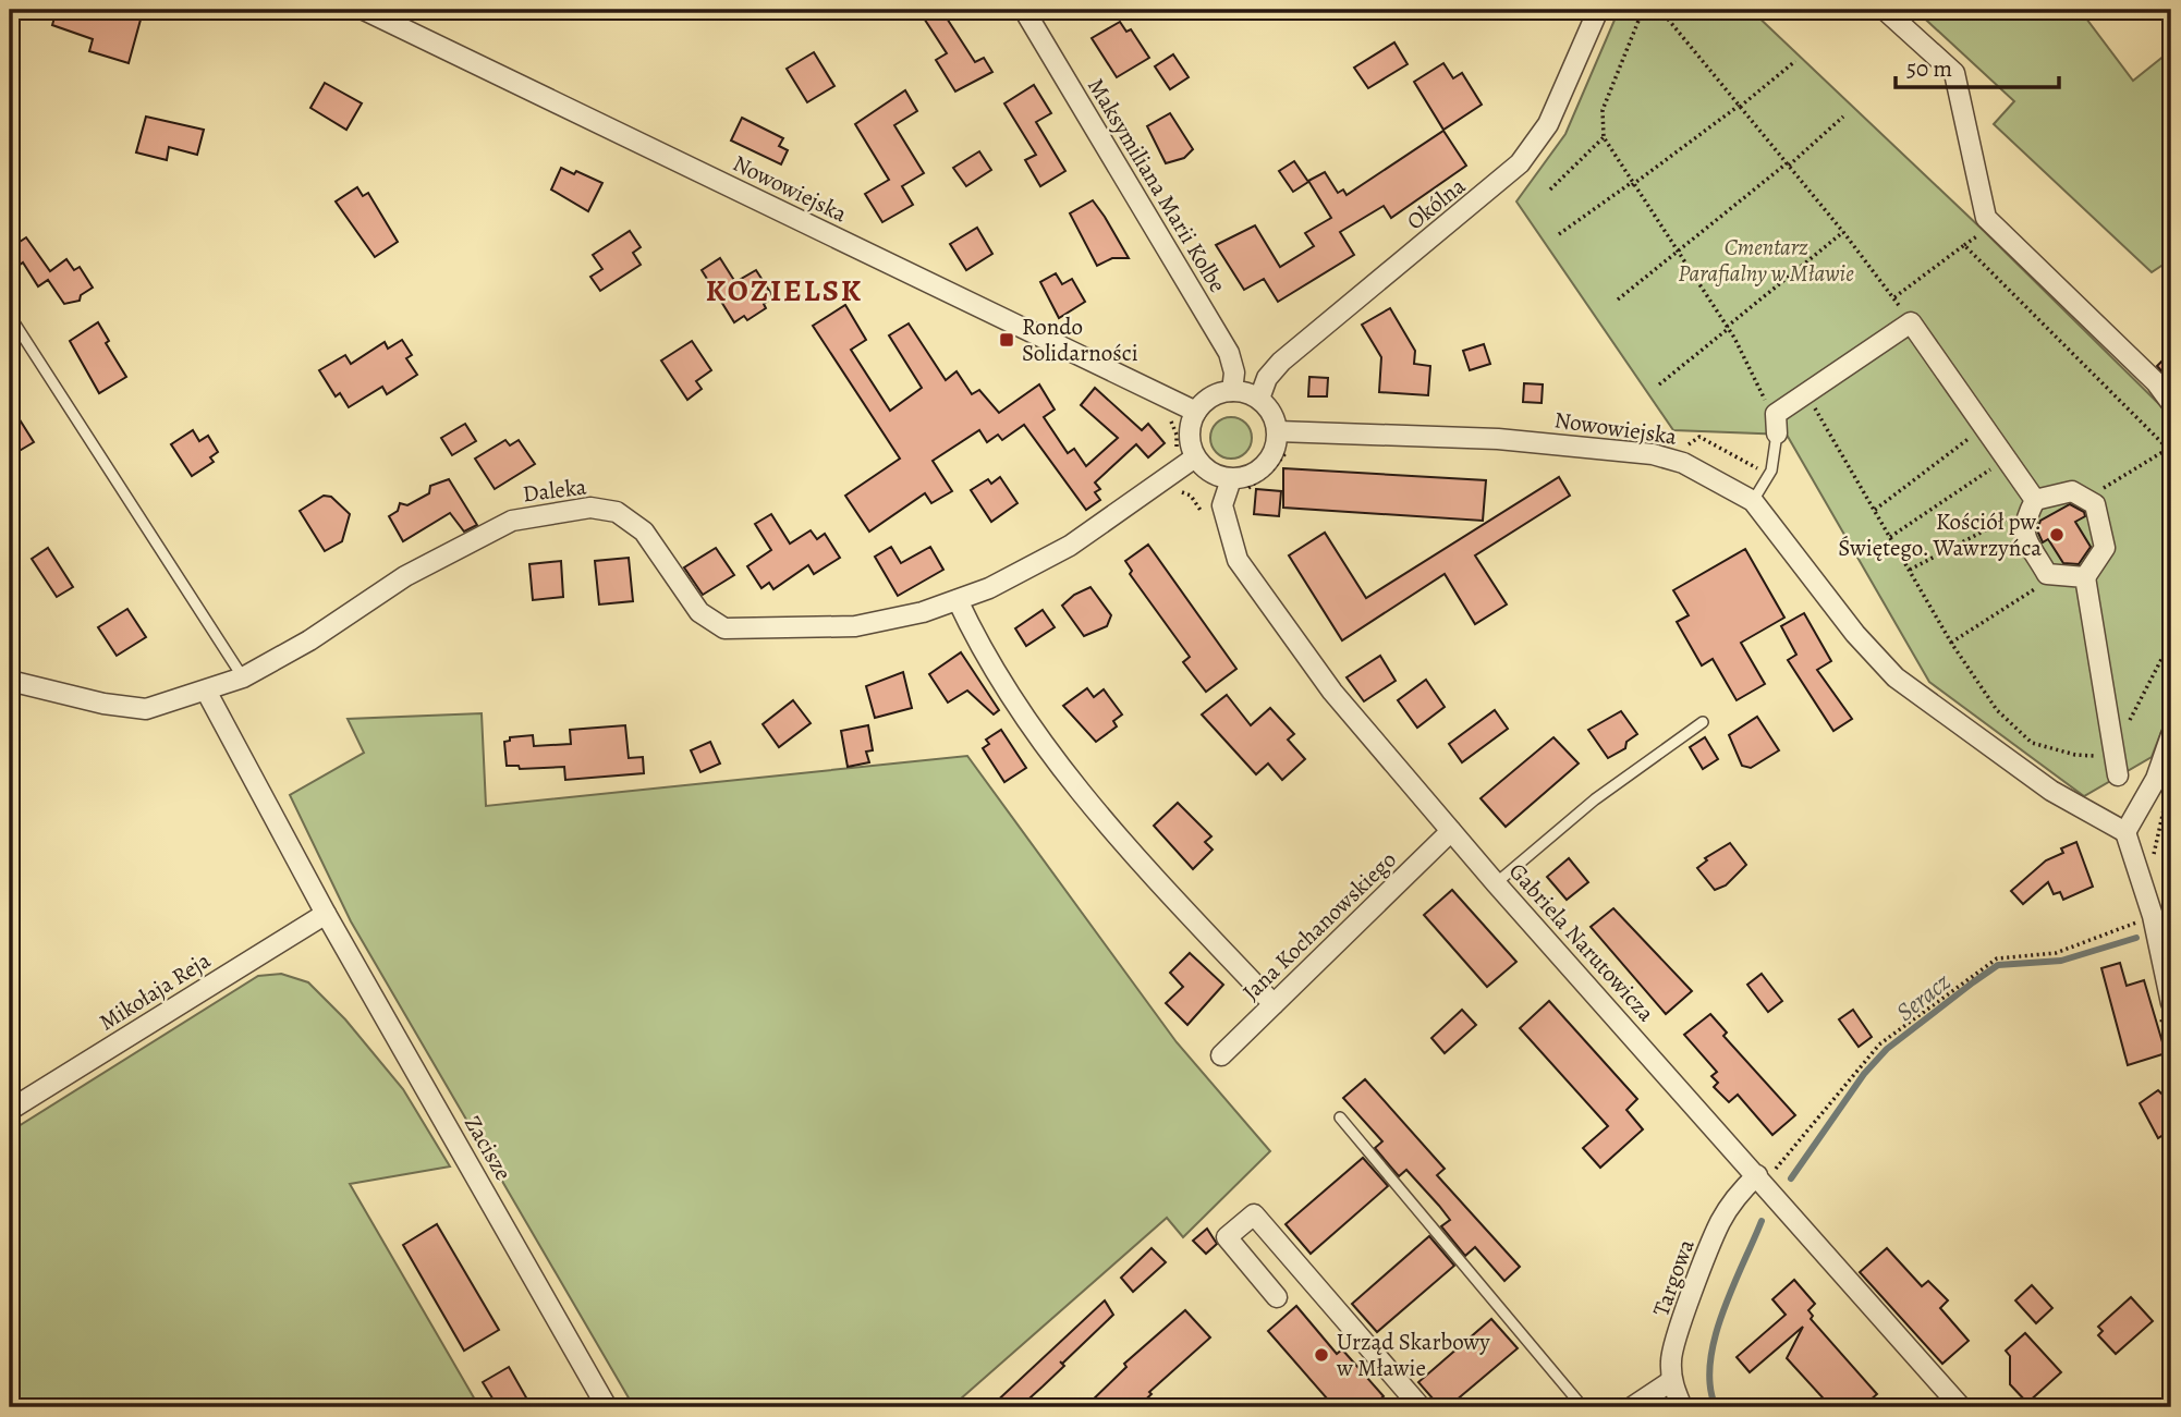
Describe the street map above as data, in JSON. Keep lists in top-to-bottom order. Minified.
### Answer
{"streets":{"street":["Maksymiliana Marii Kolbe","Nowowiejska","Okólna","Daleka","Jana Kochanowskiego","Gabriela Narutowicza","Mikołaja Reja","Zacisze","Targowa"]},"crossings":[["Maksymiliana Marii Kolbe","Nowowiejska"],["Maksymiliana Marii Kolbe","Okólna"],["Maksymiliana Marii Kolbe","Daleka"],["Maksymiliana Marii Kolbe","Gabriela Narutowicza"],["Nowowiejska","Okólna"],["Nowowiejska","Daleka"],["Nowowiejska","Gabriela Narutowicza"],["Okólna","Daleka"],["Okólna","Gabriela Narutowicza"],["Daleka","Gabriela Narutowicza"],["Daleka","Zacisze"],["Jana Kochanowskiego","Gabriela Narutowicza"],["Gabriela Narutowicza","Targowa"],["Mikołaja Reja","Zacisze"]],"districts":["KOZIELSK"],"water":["Seracz"],"parks":["Cmentarz Parafialny w Mławie"],"places":{"transit":["Rondo Solidarności"],"other":["Kościół pw. Świętego. Wawrzyńca","Urząd Skarbowy w Mławie"]},"scale_bar":"50 m"}
